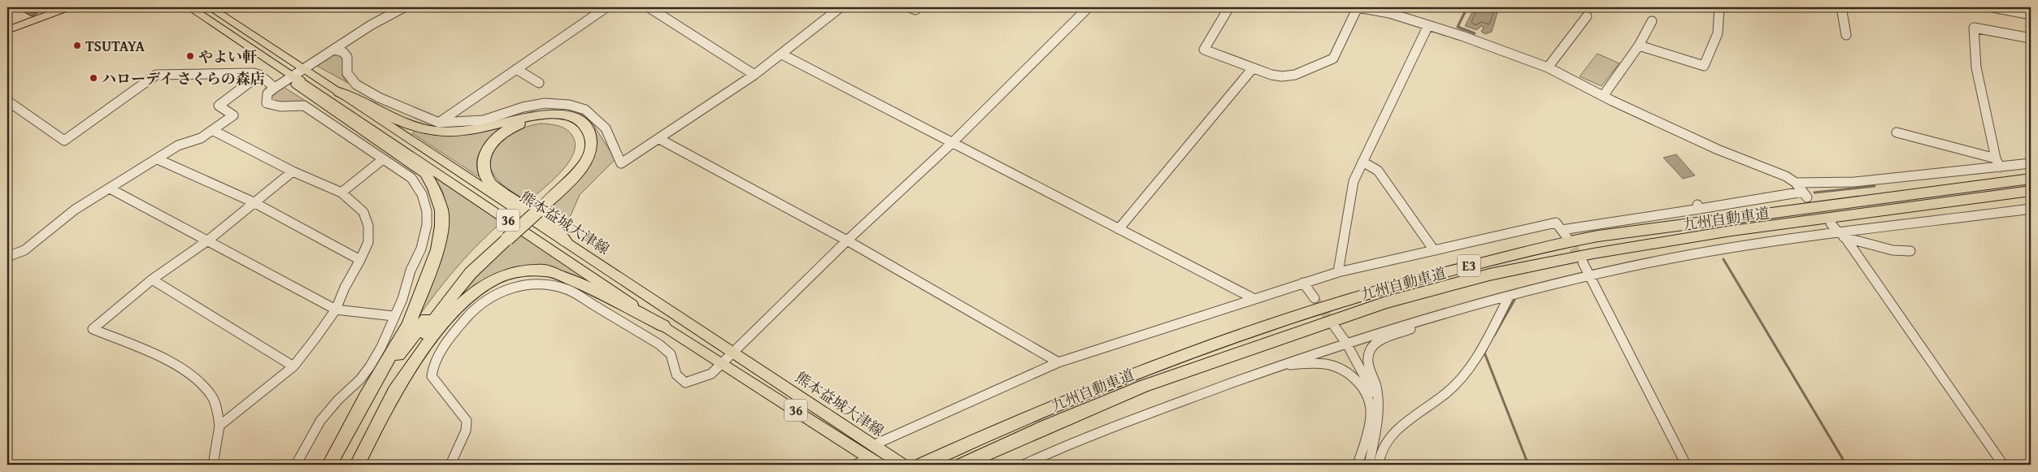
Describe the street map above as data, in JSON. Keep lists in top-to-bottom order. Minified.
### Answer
{"streets":{"highway":["九州自動車道","E3"],"main road":["36","熊本益城大津線"]},"places":["TSUTAYA","やよい軒","ハローデイ さくらの森店"]}
